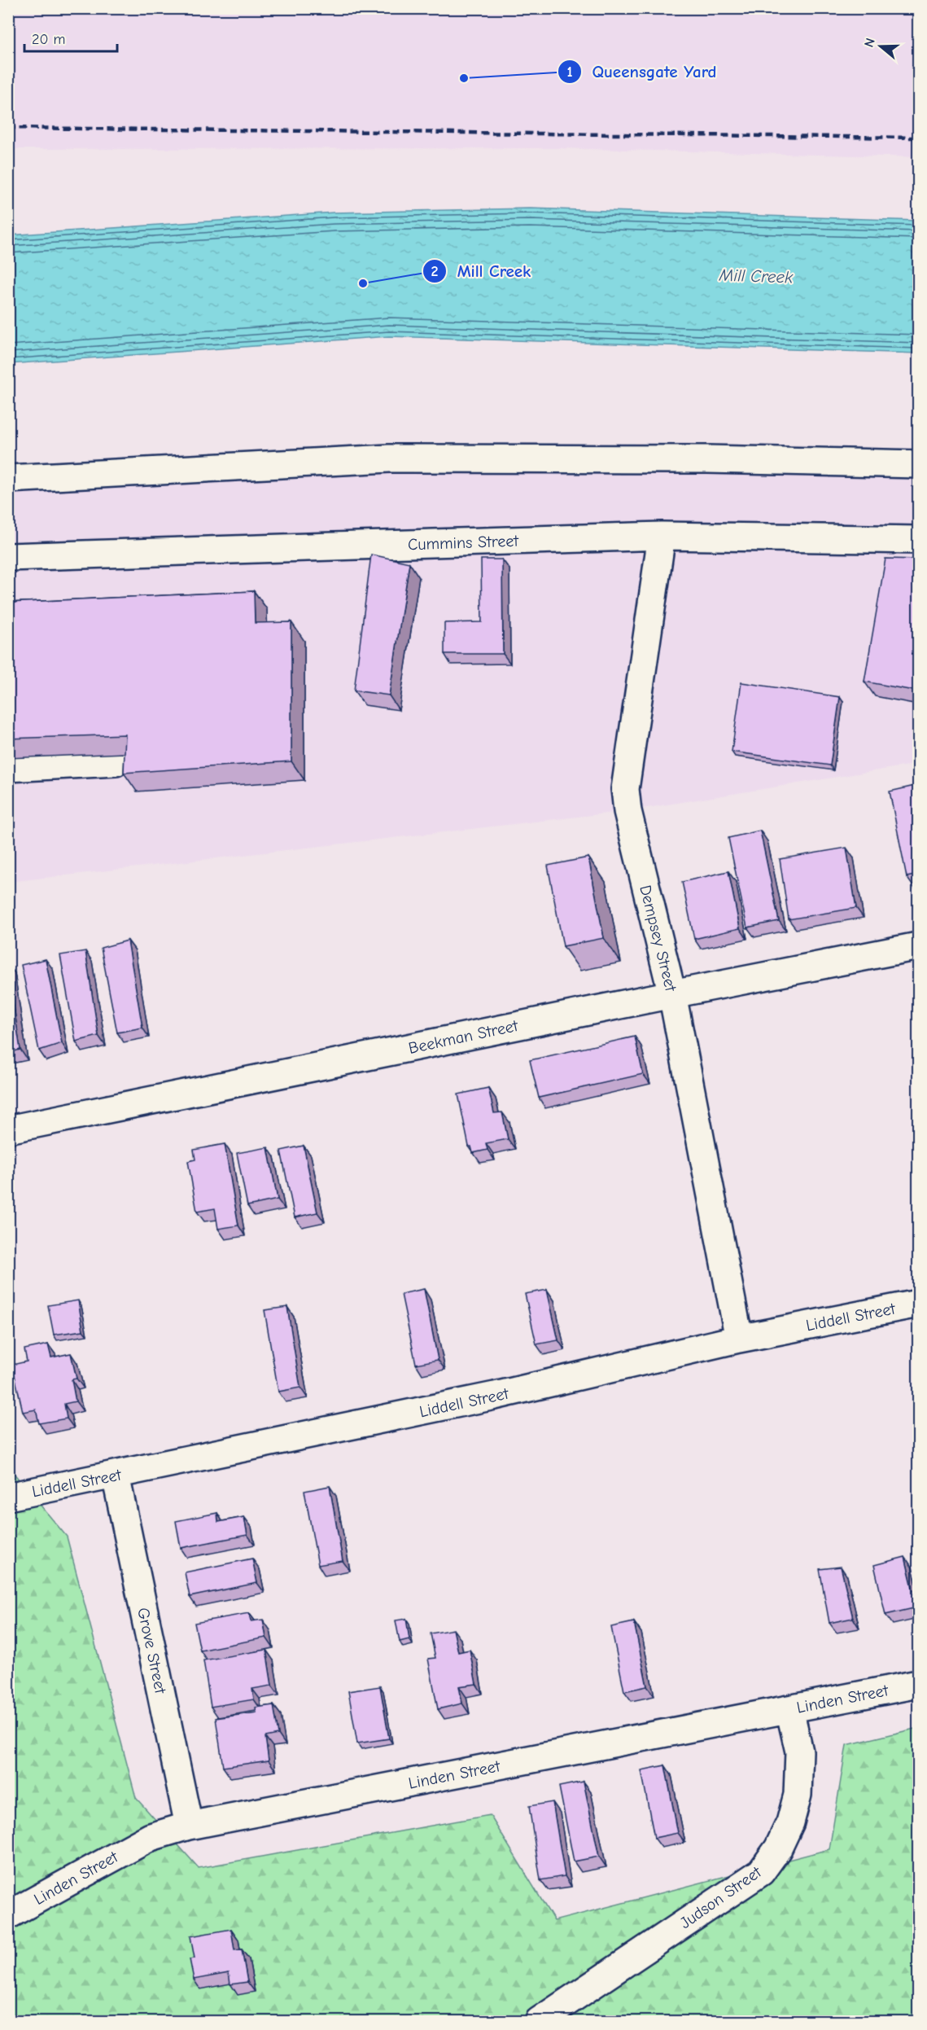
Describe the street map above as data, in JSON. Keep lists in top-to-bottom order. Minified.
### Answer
{"streets":{"street":["Cummins Street","Dempsey Street","Beekman Street","Liddell Street","Grove Street","Linden Street","Judson Street"]},"crossings":[["Cummins Street","Dempsey Street"],["Dempsey Street","Beekman Street"],["Dempsey Street","Liddell Street"],["Liddell Street","Grove Street"],["Grove Street","Linden Street"],["Linden Street","Judson Street"]],"water":["Mill Creek"],"places":["Queensgate Yard","Mill Creek"],"scale_bar":"20 m","north":"left"}
